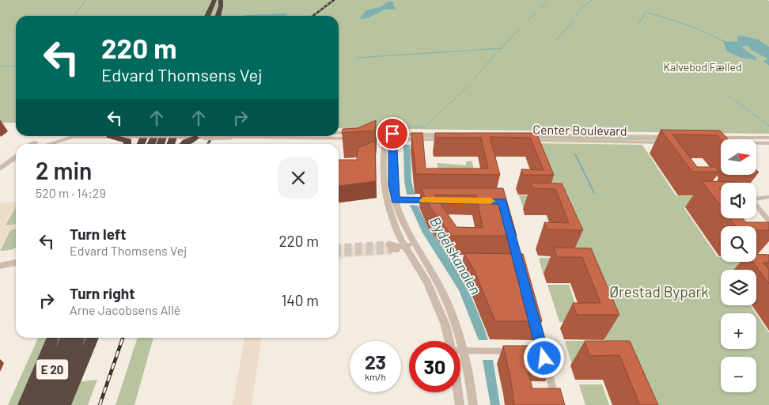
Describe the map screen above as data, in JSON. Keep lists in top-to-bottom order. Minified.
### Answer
{"streets":{"highway":["E 20"],"street":["Center Boulevard"]},"water":["Bydelskanalen"],"parks":["Kalvebod Fælled","Ørestad Bypark"],"north":"right","page":{"turn":["220 m","Edvard Thomsens Vej"],"map_buttons":["+","−"],"heading":["2 min","520 m · 14:29"],"list":[{"name":"Turn left","note":"Edvard Thomsens Vej","value":"220 m"},{"name":"Turn right","note":"Arne Jacobsens Allé","value":"140 m"}],"speed":"23 km/h","limit":"30"}}
